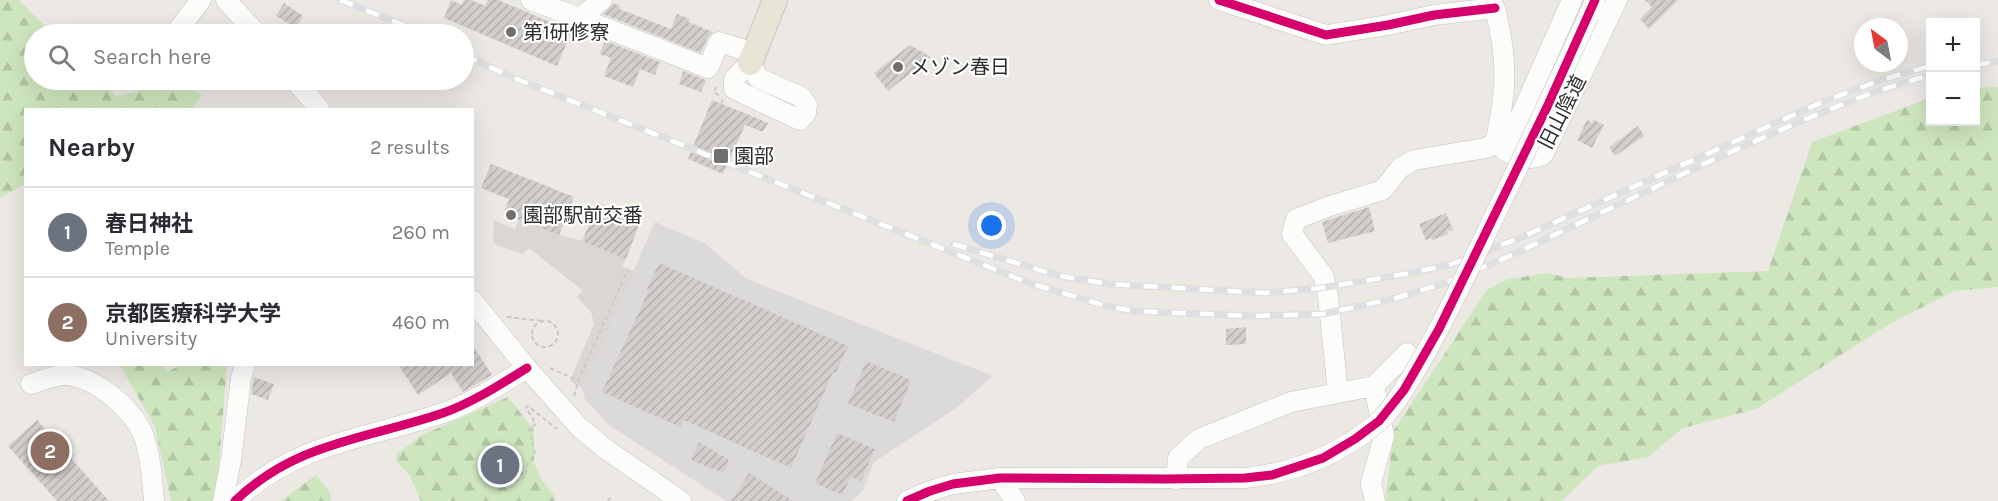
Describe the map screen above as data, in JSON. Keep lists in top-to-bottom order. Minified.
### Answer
{"streets":{"street":["旧山陰道"]},"places":{"other":["第1研修寮","メゾン春日","園部駅前交番"],"transit":["園部"]},"north":"top left","page":{"map_buttons":["+","−"],"search":"Search here","heading":["Nearby","2 results"],"list":[{"mark":"1","name":"春日神社","note":"Temple","value":"260 m"},{"mark":"2","name":"京都医療科学大学","note":"University","value":"460 m"}],"pins":["2","1"]}}
